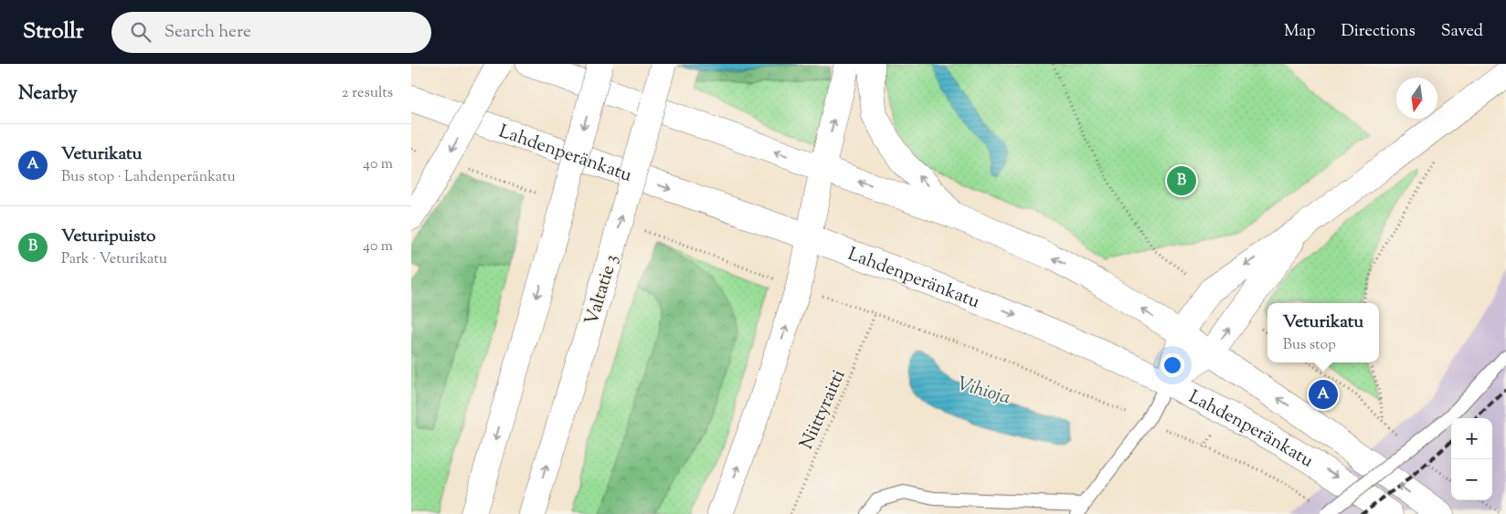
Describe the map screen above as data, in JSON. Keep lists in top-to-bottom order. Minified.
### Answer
{"streets":{"main road":["Lahdenperänkatu","Valtatie 3"],"path":["Niittyraitti"]},"water":["Vihioja"],"north":"bottom","page":{"header":"Strollr","search":"Search here","nav":["Map","Directions","Saved"],"heading":["Nearby","2 results"],"list":[{"mark":"A","name":"Veturikatu","note":"Bus stop · Lahdenperänkatu","value":"40 m"},{"mark":"B","name":"Veturipuisto","note":"Park · Veturikatu","value":"40 m"}],"pins":["B","A"],"popup":["Veturikatu","Bus stop"],"map_buttons":["+","−"]}}
